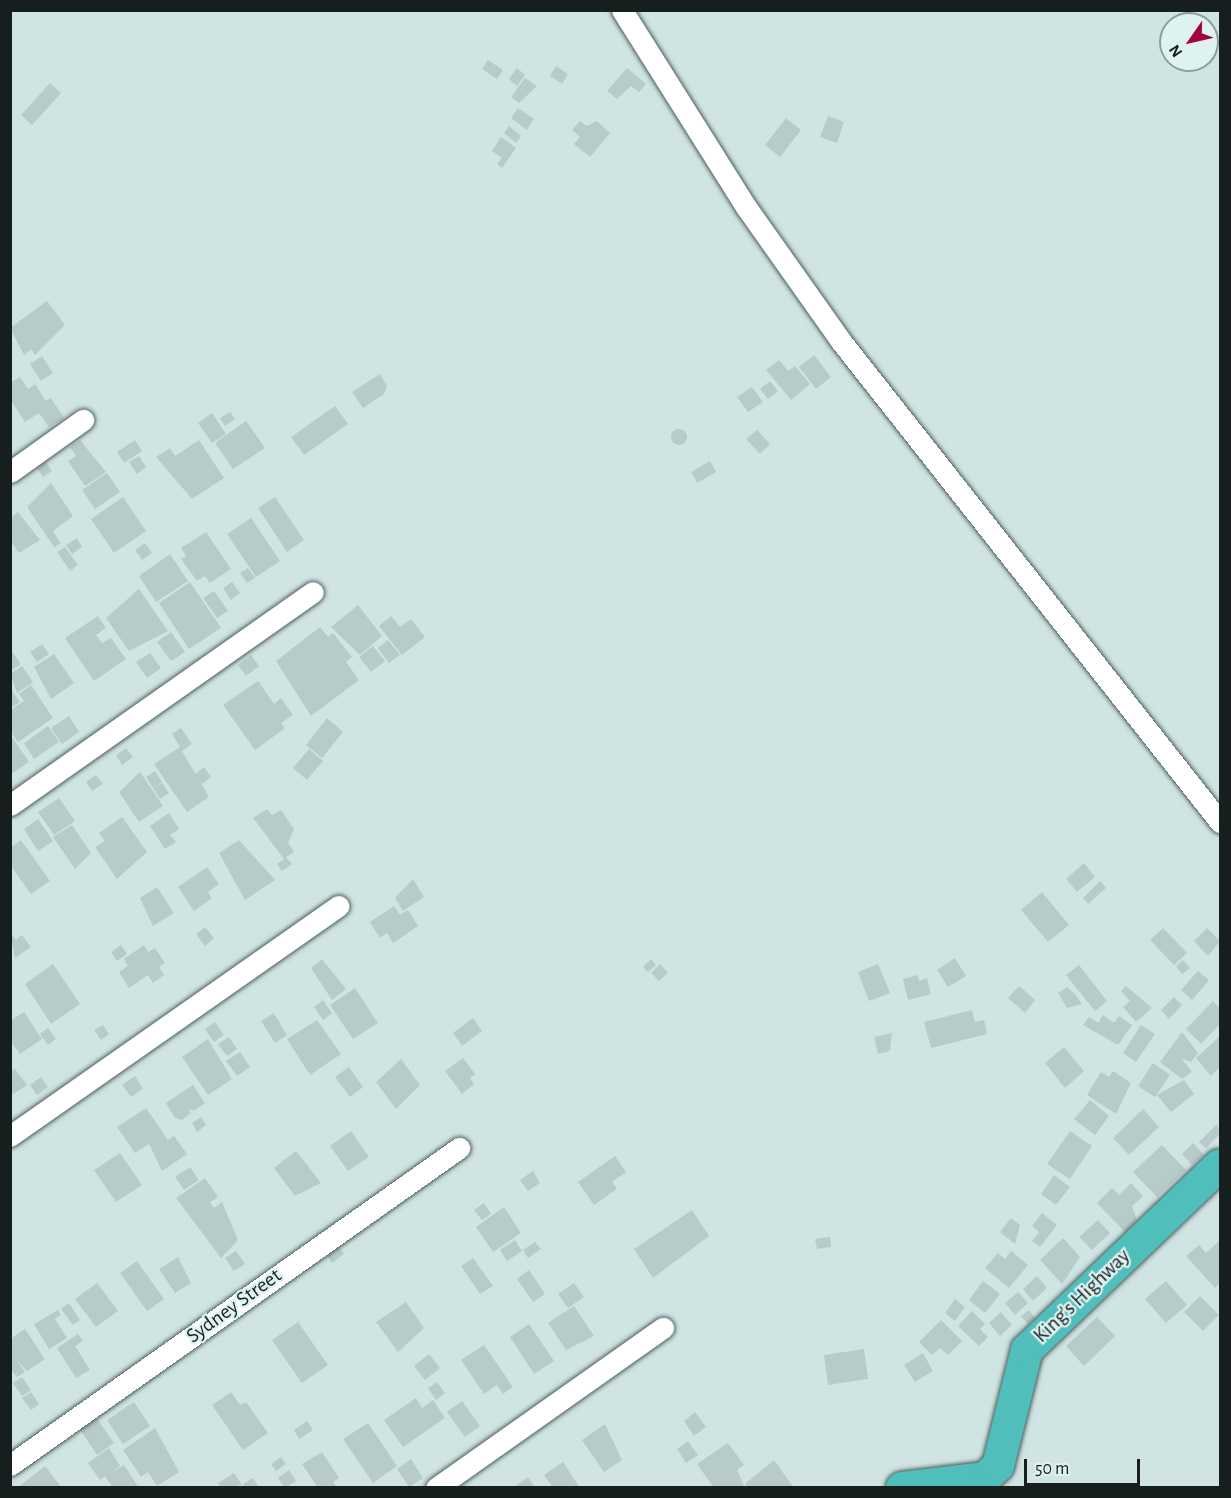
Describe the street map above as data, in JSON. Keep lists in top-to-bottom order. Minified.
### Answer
{"streets":{"highway":["King's Highway"],"street":["Sydney Street"]},"scale_bar":"50 m","north":"bottom left"}
